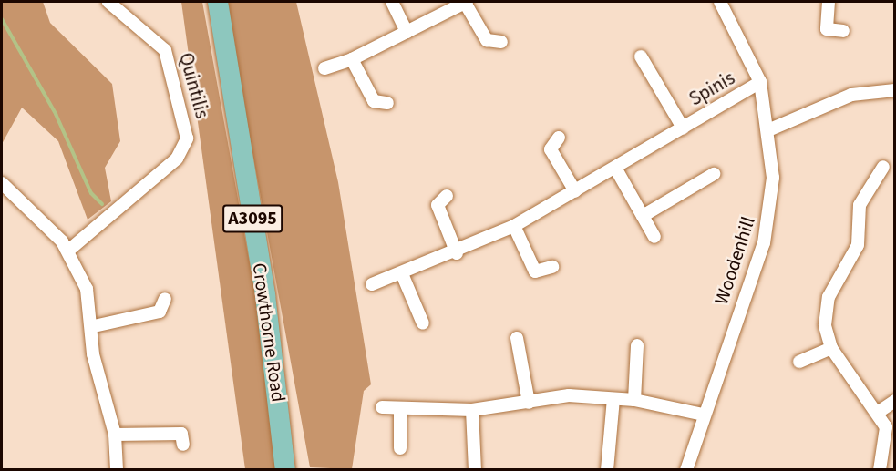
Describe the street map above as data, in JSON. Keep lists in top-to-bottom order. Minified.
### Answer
{"streets":{"main road":["A3095","Crowthorne Road"],"street":["Quintilis","Spinis","Woodenhill"]},"crossings":[["Spinis","Woodenhill"]]}
